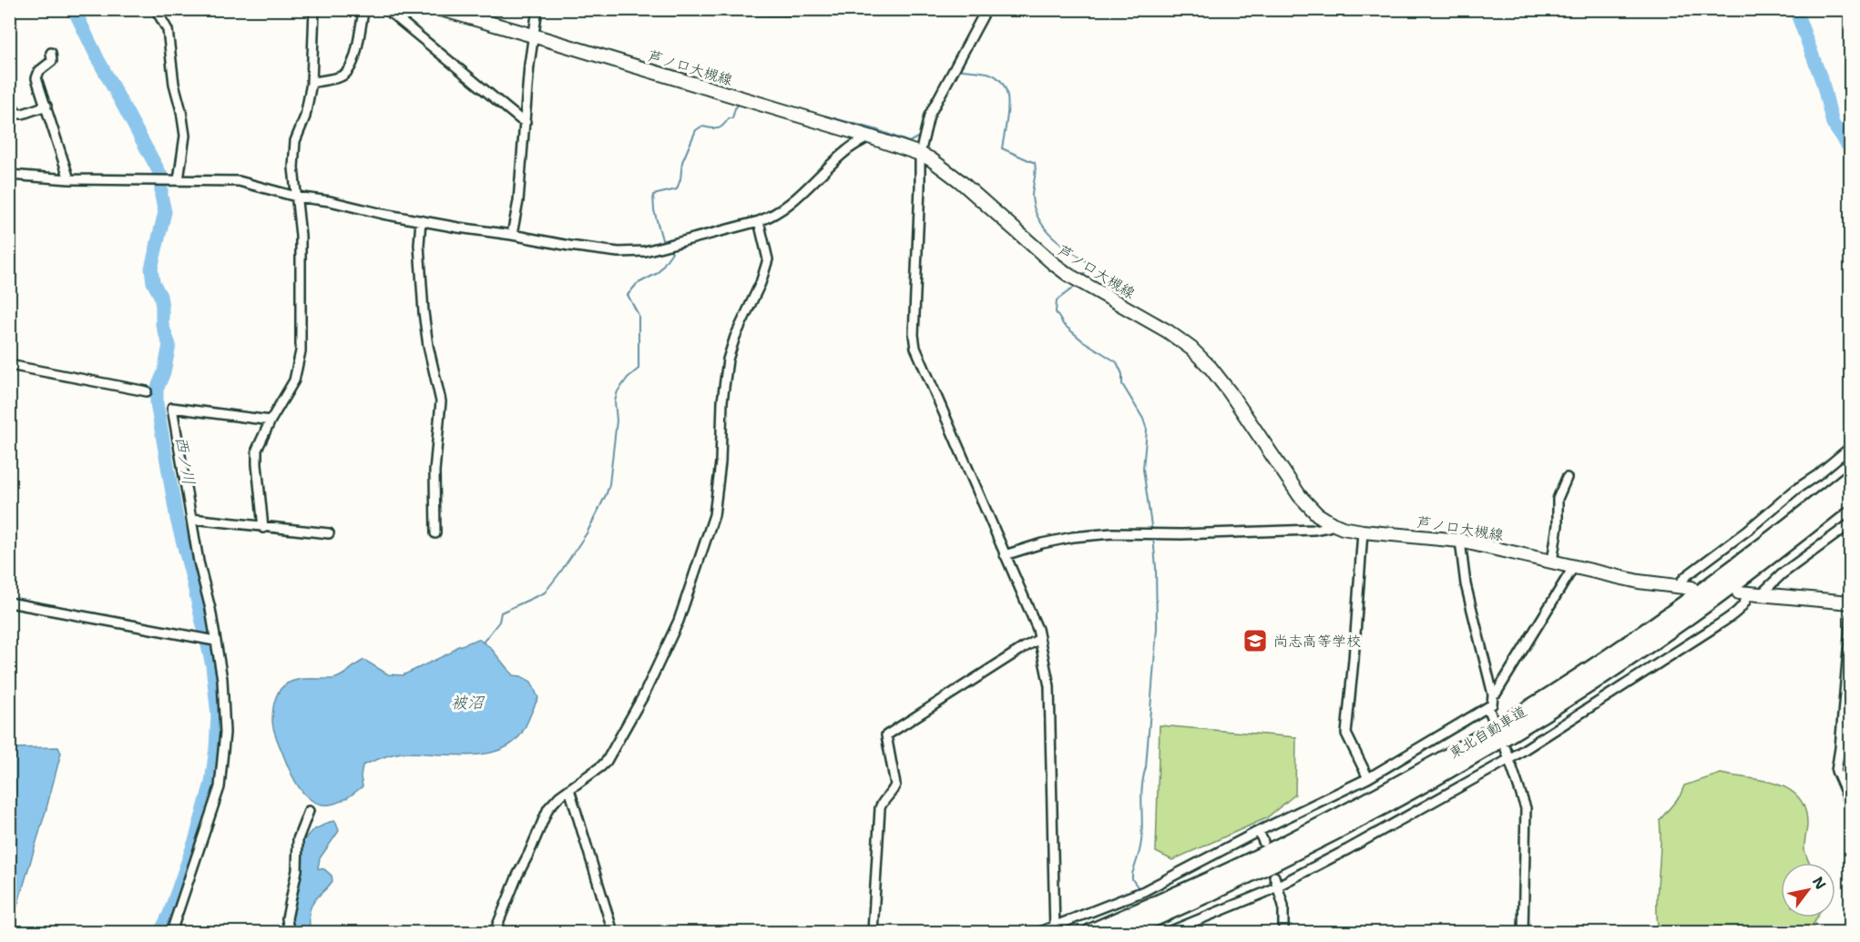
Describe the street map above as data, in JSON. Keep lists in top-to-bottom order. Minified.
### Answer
{"streets":{"highway":["東北自動車道"],"main road":["芦ノ口大槻線"]},"water":["西ノ川","被沼"],"places":{"school or university":["尚志高等学校"]},"north":"top right"}
